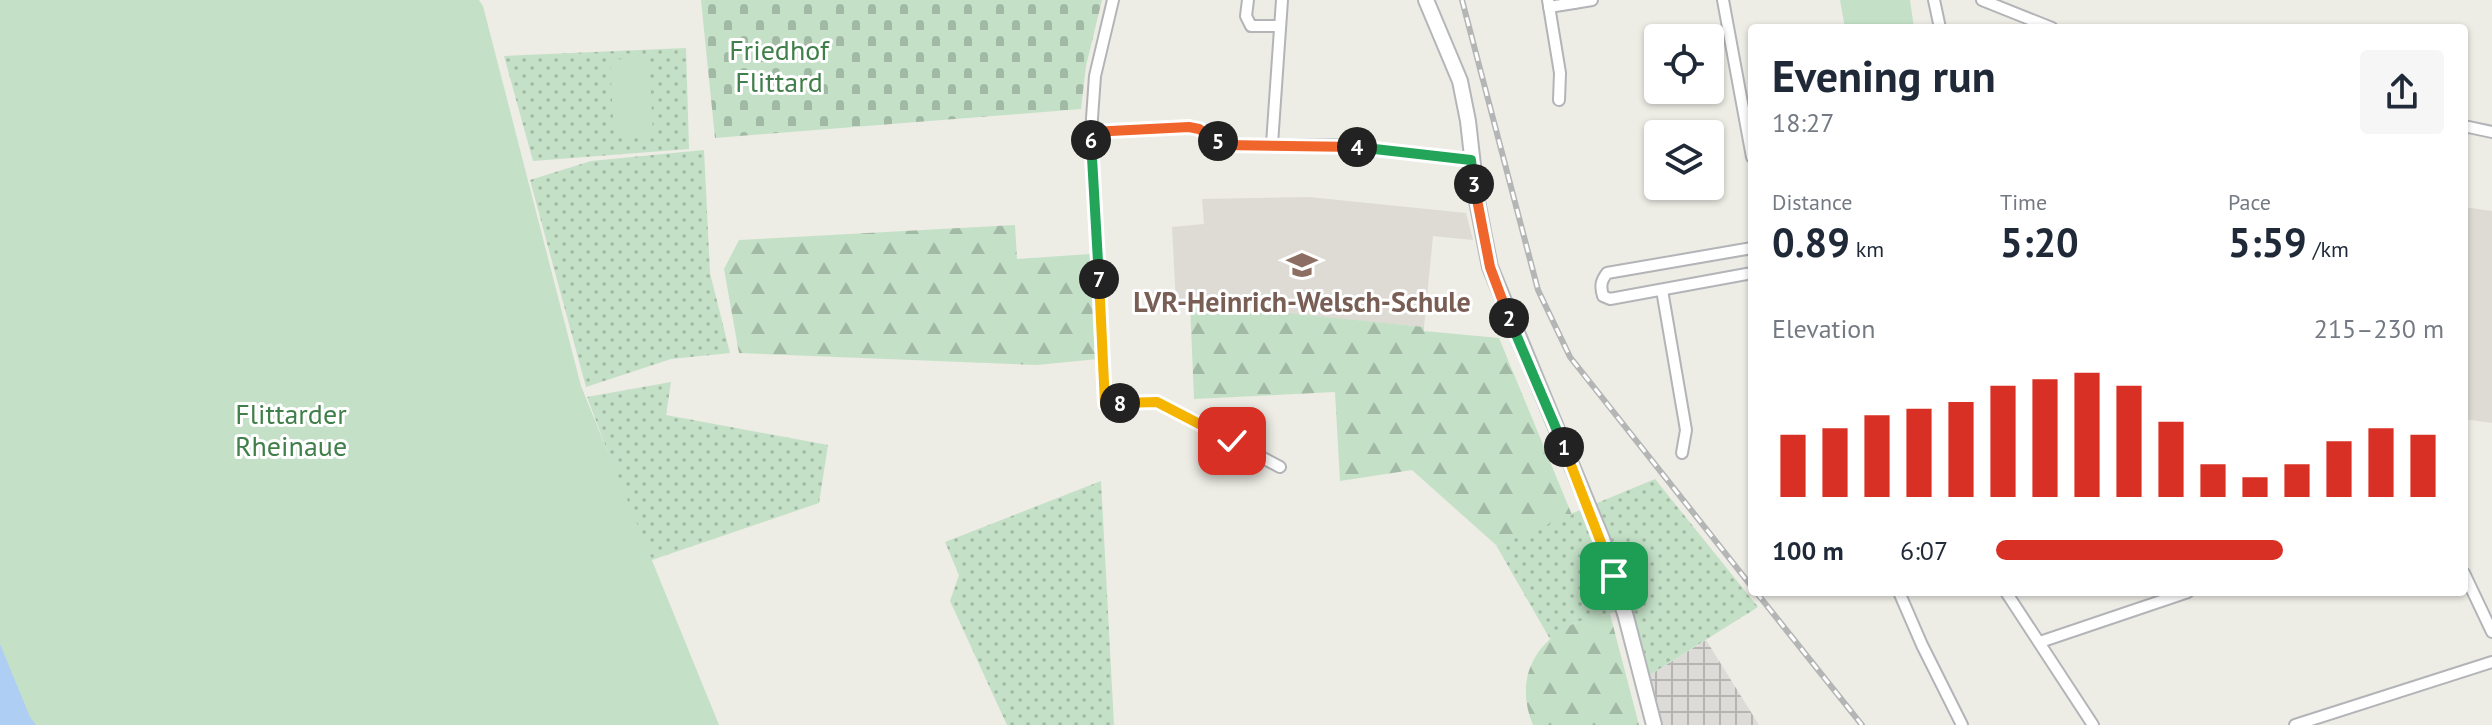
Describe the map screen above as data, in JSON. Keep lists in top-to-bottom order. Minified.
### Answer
{"parks":["Friedhof Flittard","Flittarder Rheinaue"],"places":{"school or university":["LVR-Heinrich-Welsch-Schule"]},"page":{"heading":["Evening run","18:27"],"pins":["6","5","4","3","7","2","8","1"],"stats":[["Distance","0.89 km"],["Time","5:20"],["Pace","5:59 /km"]],"chart":["Elevation","215–230 m"],"list":[{"name":"100 m","note":"6:07"}]}}
